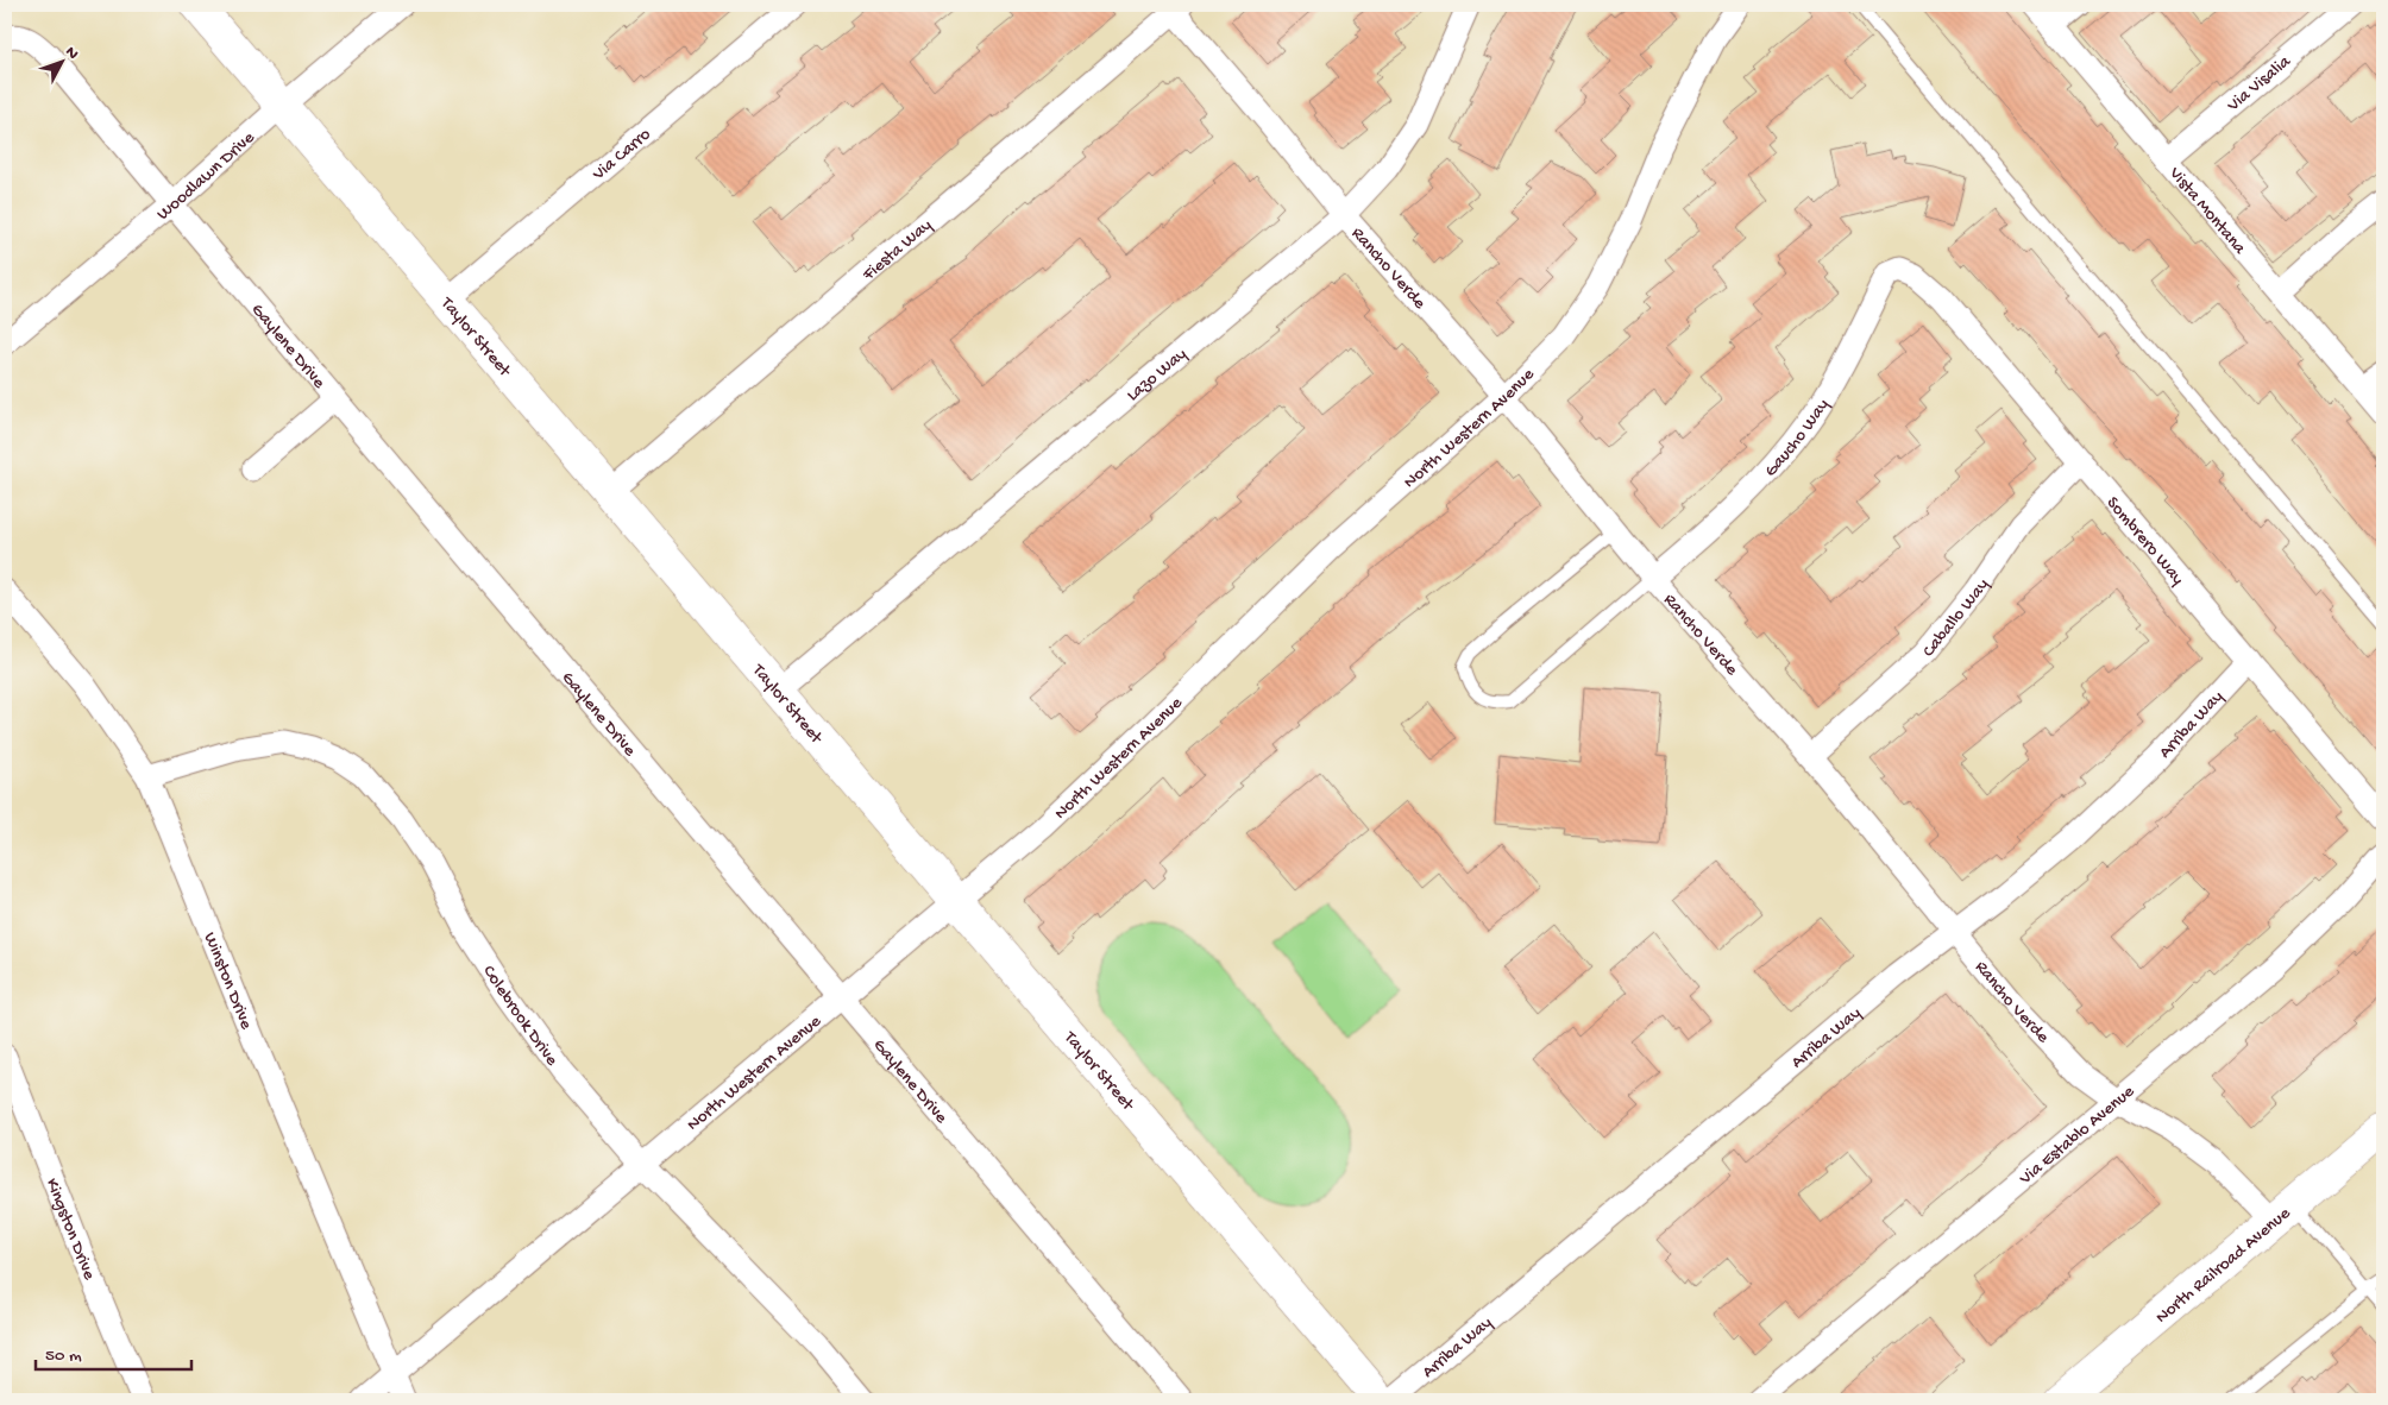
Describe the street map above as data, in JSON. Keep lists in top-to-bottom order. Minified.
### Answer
{"streets":{"street":["Via Visalia","Via Carro","Woodlawn Drive","Vista Montana","Fiesta Way","Rancho Verde","Taylor Street","Gaylene Drive","Lazo Way","North Western Avenue","Gaucho Way","Sombrero Way","Caballo Way","Arriba Way","Winston Drive","Colebrook Drive","Via Establo Avenue","Kingston Drive","North Railroad Avenue"]},"crossings":[["Via Visalia","Vista Montana"],["Via Carro","Taylor Street"],["Woodlawn Drive","Taylor Street"],["Woodlawn Drive","Gaylene Drive"],["Fiesta Way","Rancho Verde"],["Fiesta Way","Taylor Street"],["Rancho Verde","Lazo Way"],["Rancho Verde","North Western Avenue"],["Rancho Verde","Gaucho Way"],["Rancho Verde","Caballo Way"],["Rancho Verde","Arriba Way"],["Rancho Verde","Via Establo Avenue"],["Rancho Verde","North Railroad Avenue"],["Taylor Street","Lazo Way"],["Taylor Street","North Western Avenue"],["Gaylene Drive","North Western Avenue"],["North Western Avenue","Winston Drive"],["North Western Avenue","Colebrook Drive"],["Gaucho Way","Sombrero Way"],["Sombrero Way","Caballo Way"],["Sombrero Way","Arriba Way"],["Winston Drive","Colebrook Drive"]],"scale_bar":"50 m","north":"top right"}
